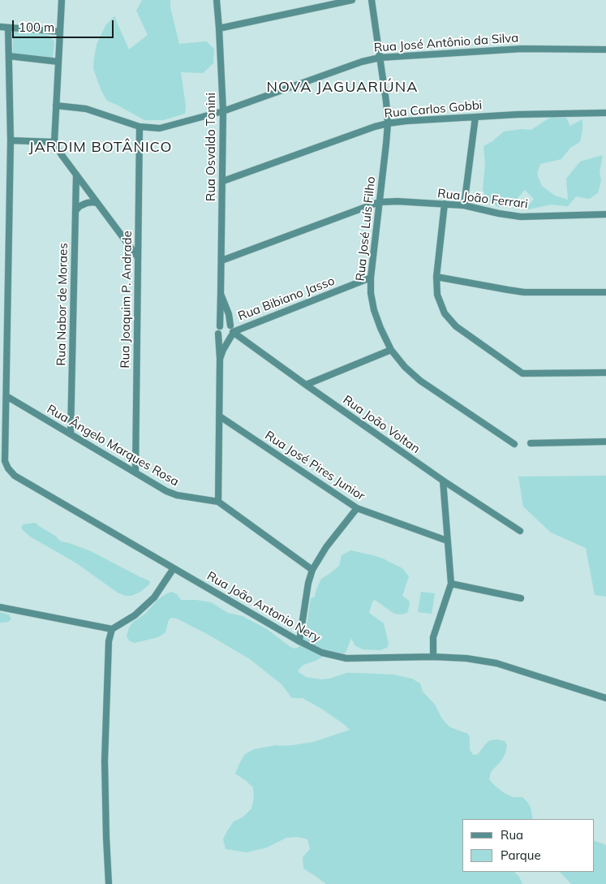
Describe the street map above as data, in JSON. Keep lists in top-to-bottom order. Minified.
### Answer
{"streets":{"street":["Rua José Antônio da Silva","Rua Carlos Gobbi","Rua Osvaldo Tonini","Rua João Ferrari","Rua José Luís Filho","Rua Bibiano Jasso","Rua Joaquim P. Andrade","Rua Nabor de Moraes","Rua João Voltan","Rua Ângelo Marques Rosa","Rua José Pires Junior","Rua João Antonio Nery"]},"crossings":[["Rua José Antônio da Silva","Rua Osvaldo Tonini"],["Rua José Antônio da Silva","Rua José Luís Filho"],["Rua José Antônio da Silva","Rua Joaquim P. Andrade"],["Rua Carlos Gobbi","Rua Osvaldo Tonini"],["Rua Carlos Gobbi","Rua José Luís Filho"],["Rua Osvaldo Tonini","Rua João Ferrari"],["Rua Osvaldo Tonini","Rua Bibiano Jasso"],["Rua Osvaldo Tonini","Rua João Voltan"],["Rua Osvaldo Tonini","Rua Ângelo Marques Rosa"],["Rua Osvaldo Tonini","Rua José Pires Junior"],["Rua João Ferrari","Rua José Luís Filho"],["Rua José Luís Filho","Rua Bibiano Jasso"],["Rua Bibiano Jasso","Rua João Voltan"],["Rua Joaquim P. Andrade","Rua Ângelo Marques Rosa"],["Rua Nabor de Moraes","Rua Ângelo Marques Rosa"],["Rua Ângelo Marques Rosa","Rua João Antonio Nery"]],"districts":["NOVA JAGUARIÚNA","JARDIM BOTÂNICO"],"legend":["Rua","Parque"],"scale_bar":"100 m"}
